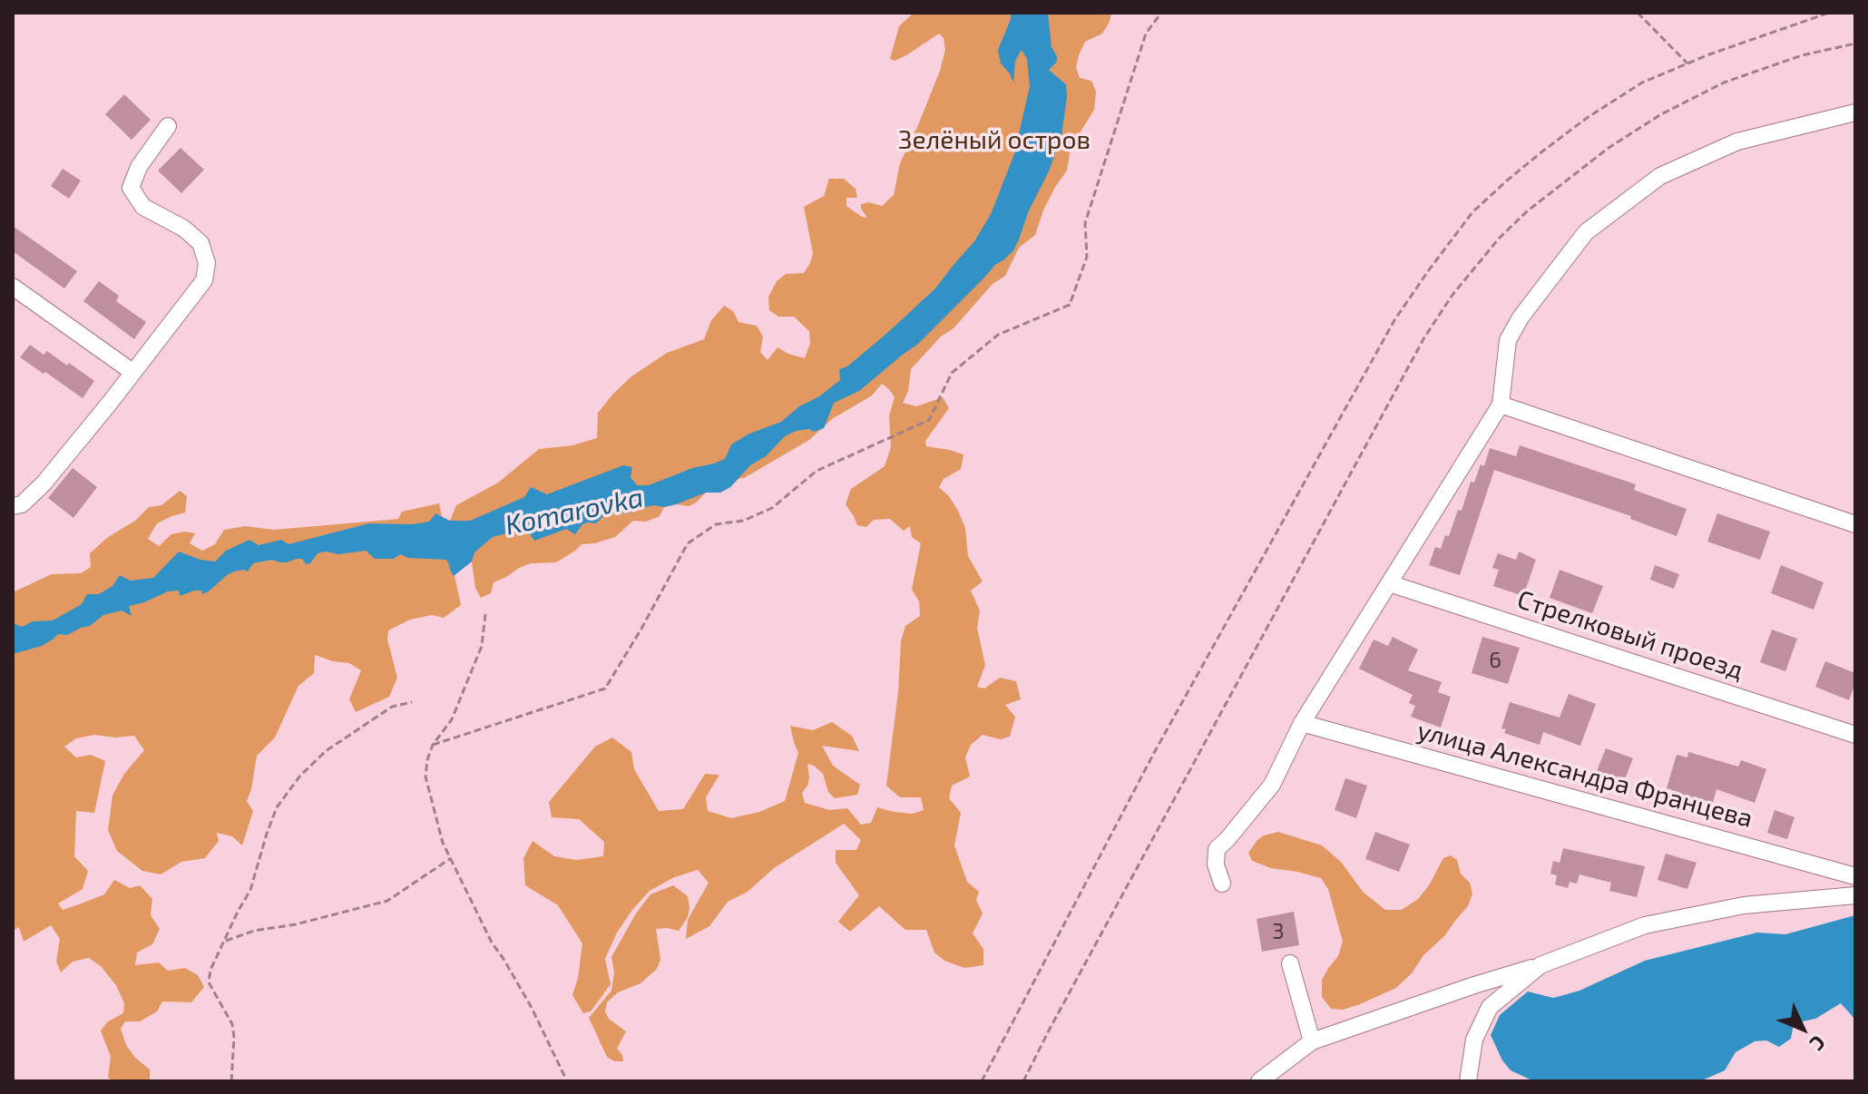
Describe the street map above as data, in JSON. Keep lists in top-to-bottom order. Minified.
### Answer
{"streets":{"street":["Стрелковый проезд","улица Александра Францева"]},"water":["Komarovka"],"parks":["Зелёный остров"],"house_numbers":["6","3"],"north":"bottom right"}
